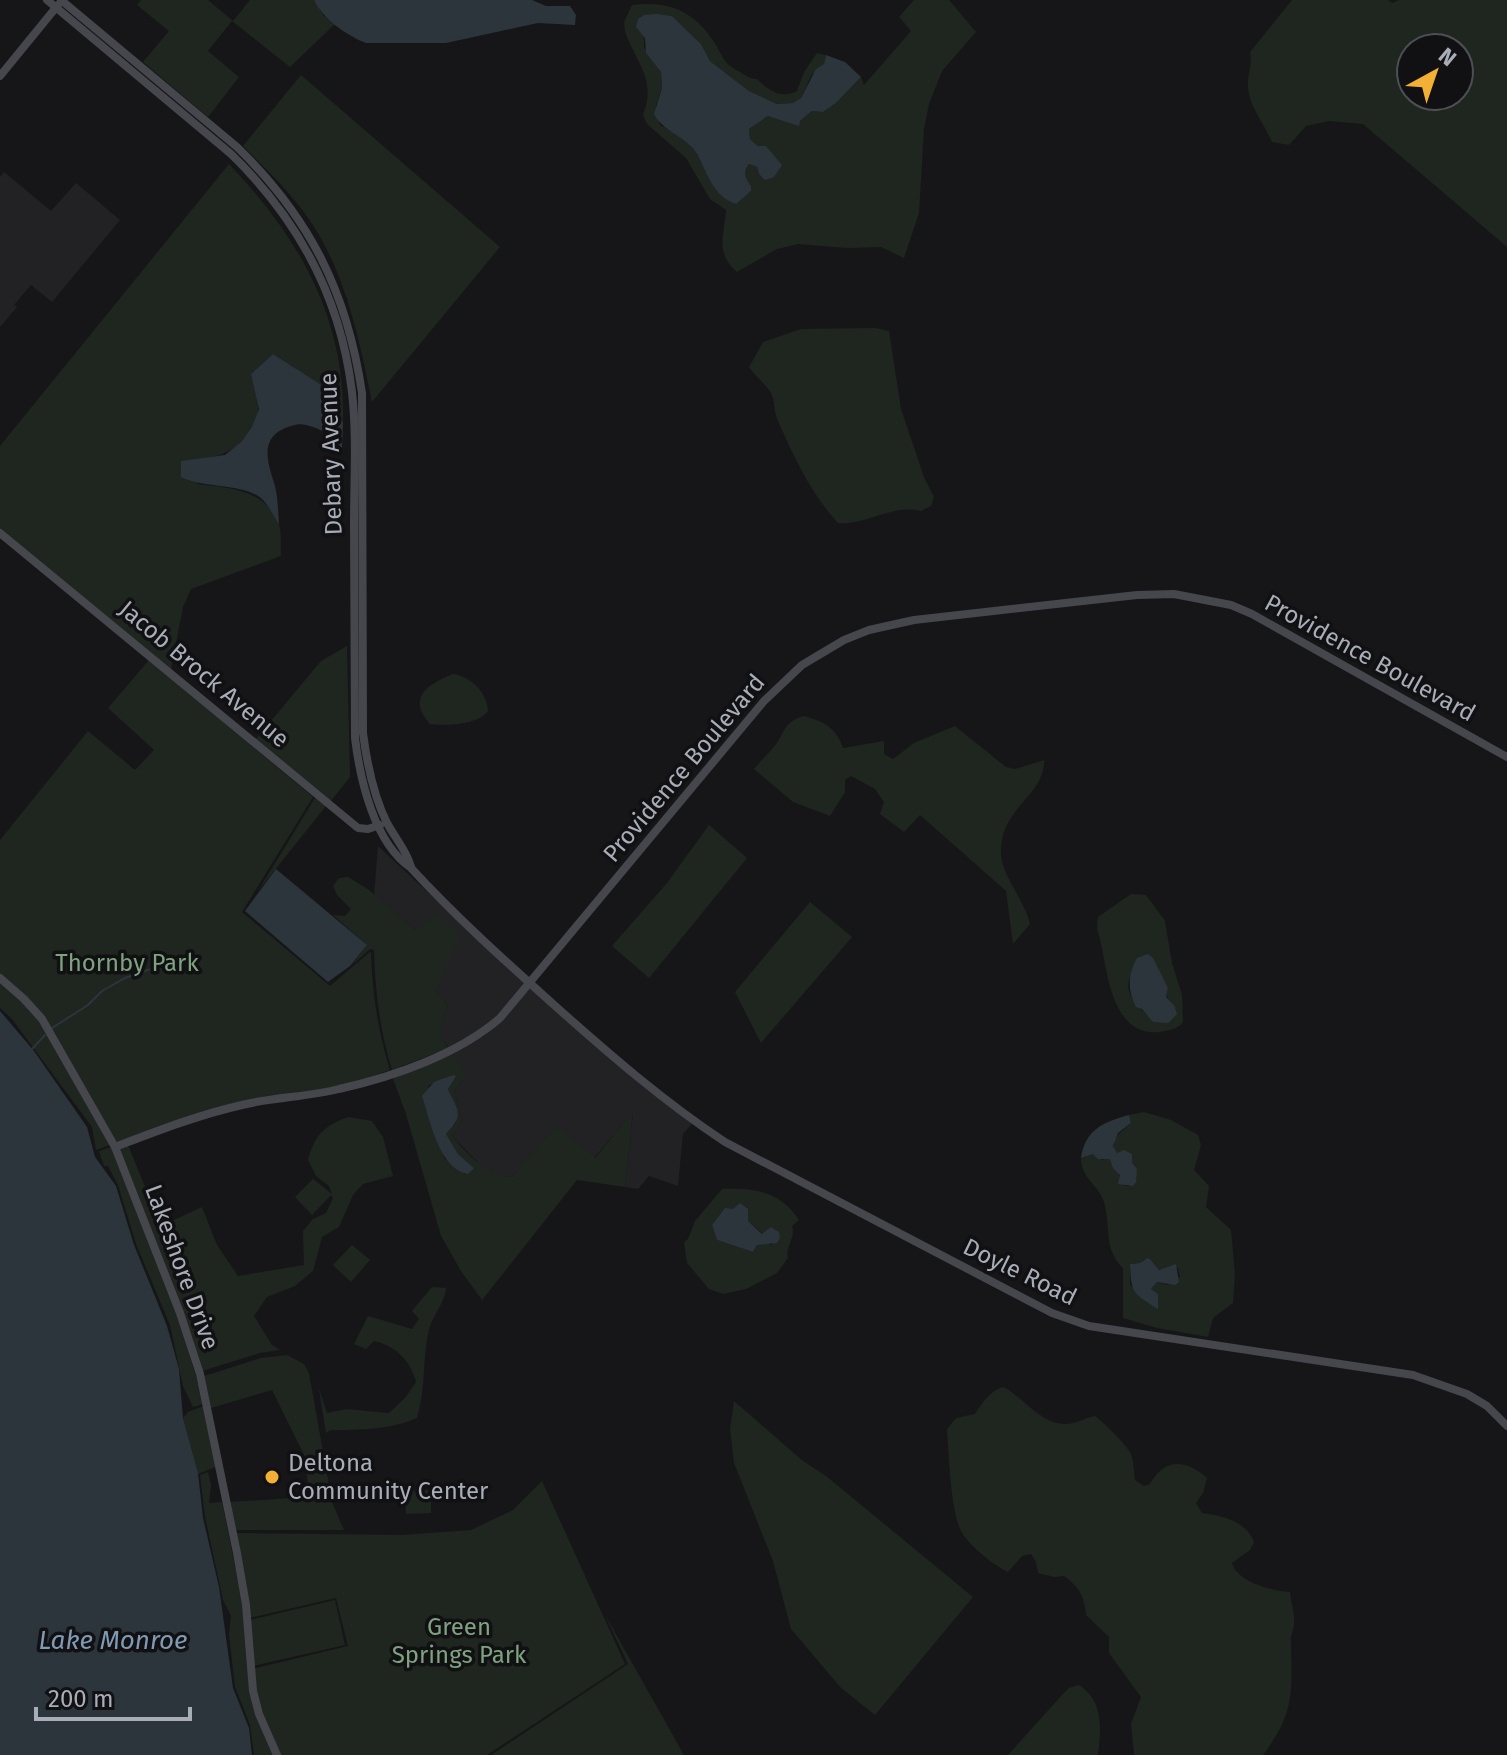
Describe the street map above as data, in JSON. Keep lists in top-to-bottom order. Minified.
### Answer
{"streets":{"main road":["Debary Avenue","Providence Boulevard","Jacob Brock Avenue","Lakeshore Drive","Doyle Road"]},"crossings":[["Debary Avenue","Providence Boulevard"],["Debary Avenue","Jacob Brock Avenue"],["Debary Avenue","Doyle Road"],["Providence Boulevard","Lakeshore Drive"]],"water":["Lake Monroe"],"parks":["Thornby Park","Green Springs Park"],"places":["Deltona Community Center"],"scale_bar":"200 m","north":"top right"}
